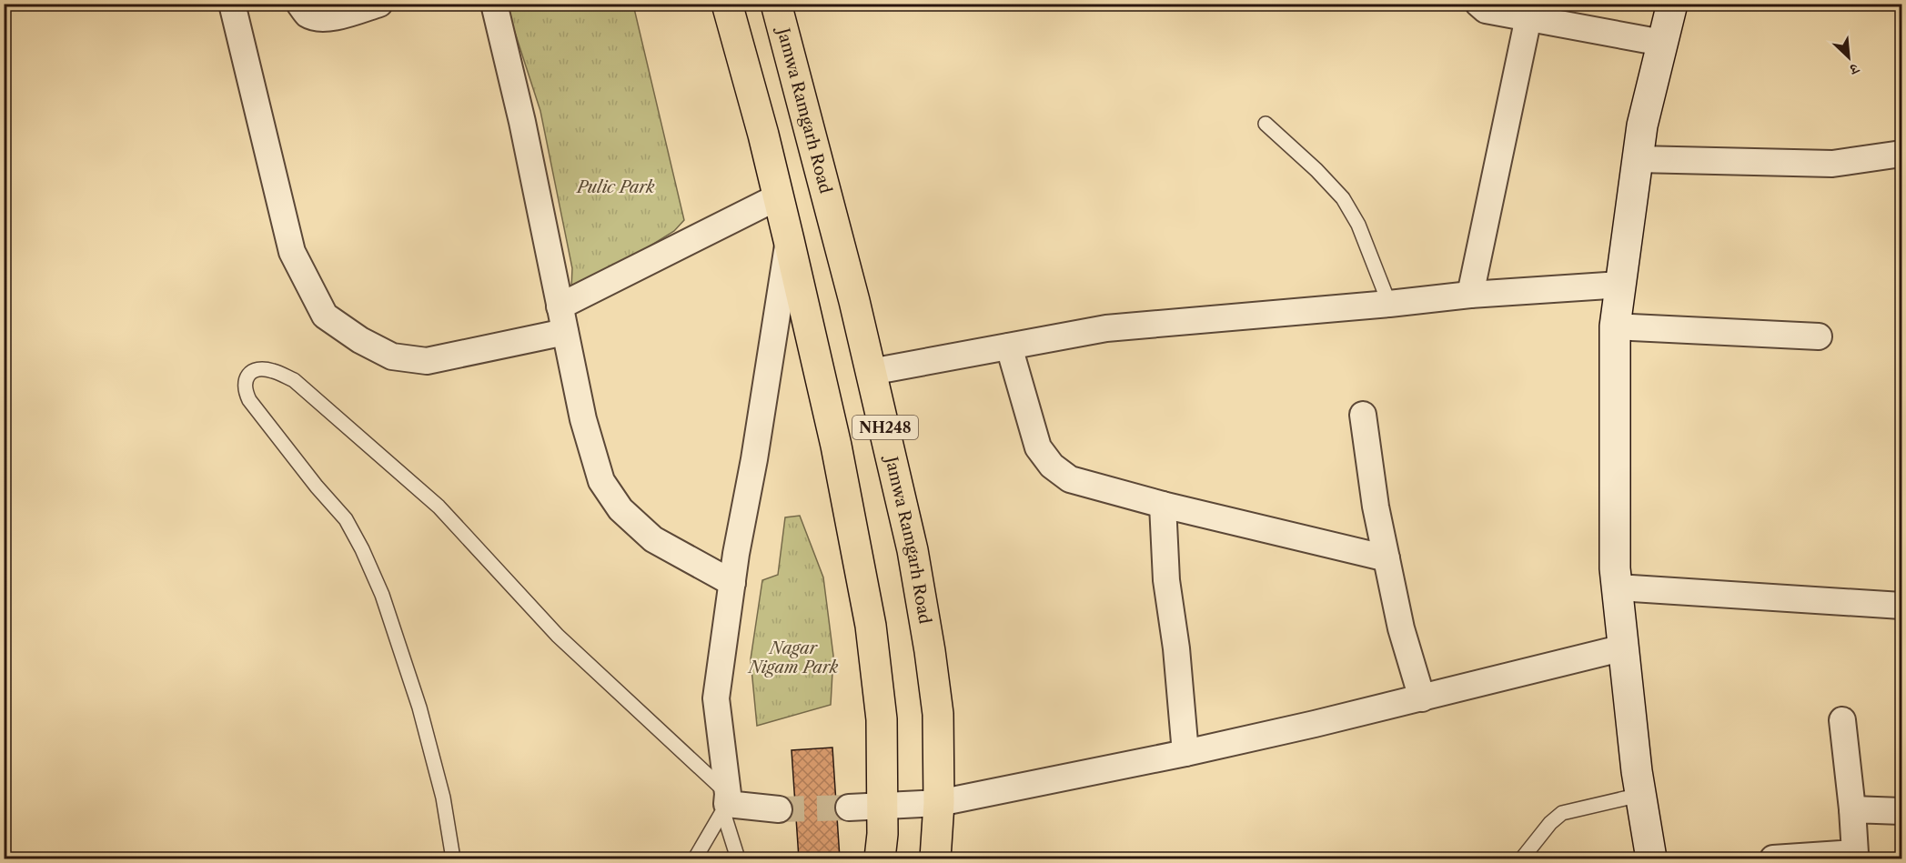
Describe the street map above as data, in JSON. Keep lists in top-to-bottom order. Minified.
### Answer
{"streets":{"highway":["Jamwa Ramgarh Road","NH248"]},"parks":["Pulic Park","Nagar Nigam Park"],"north":"bottom right"}
